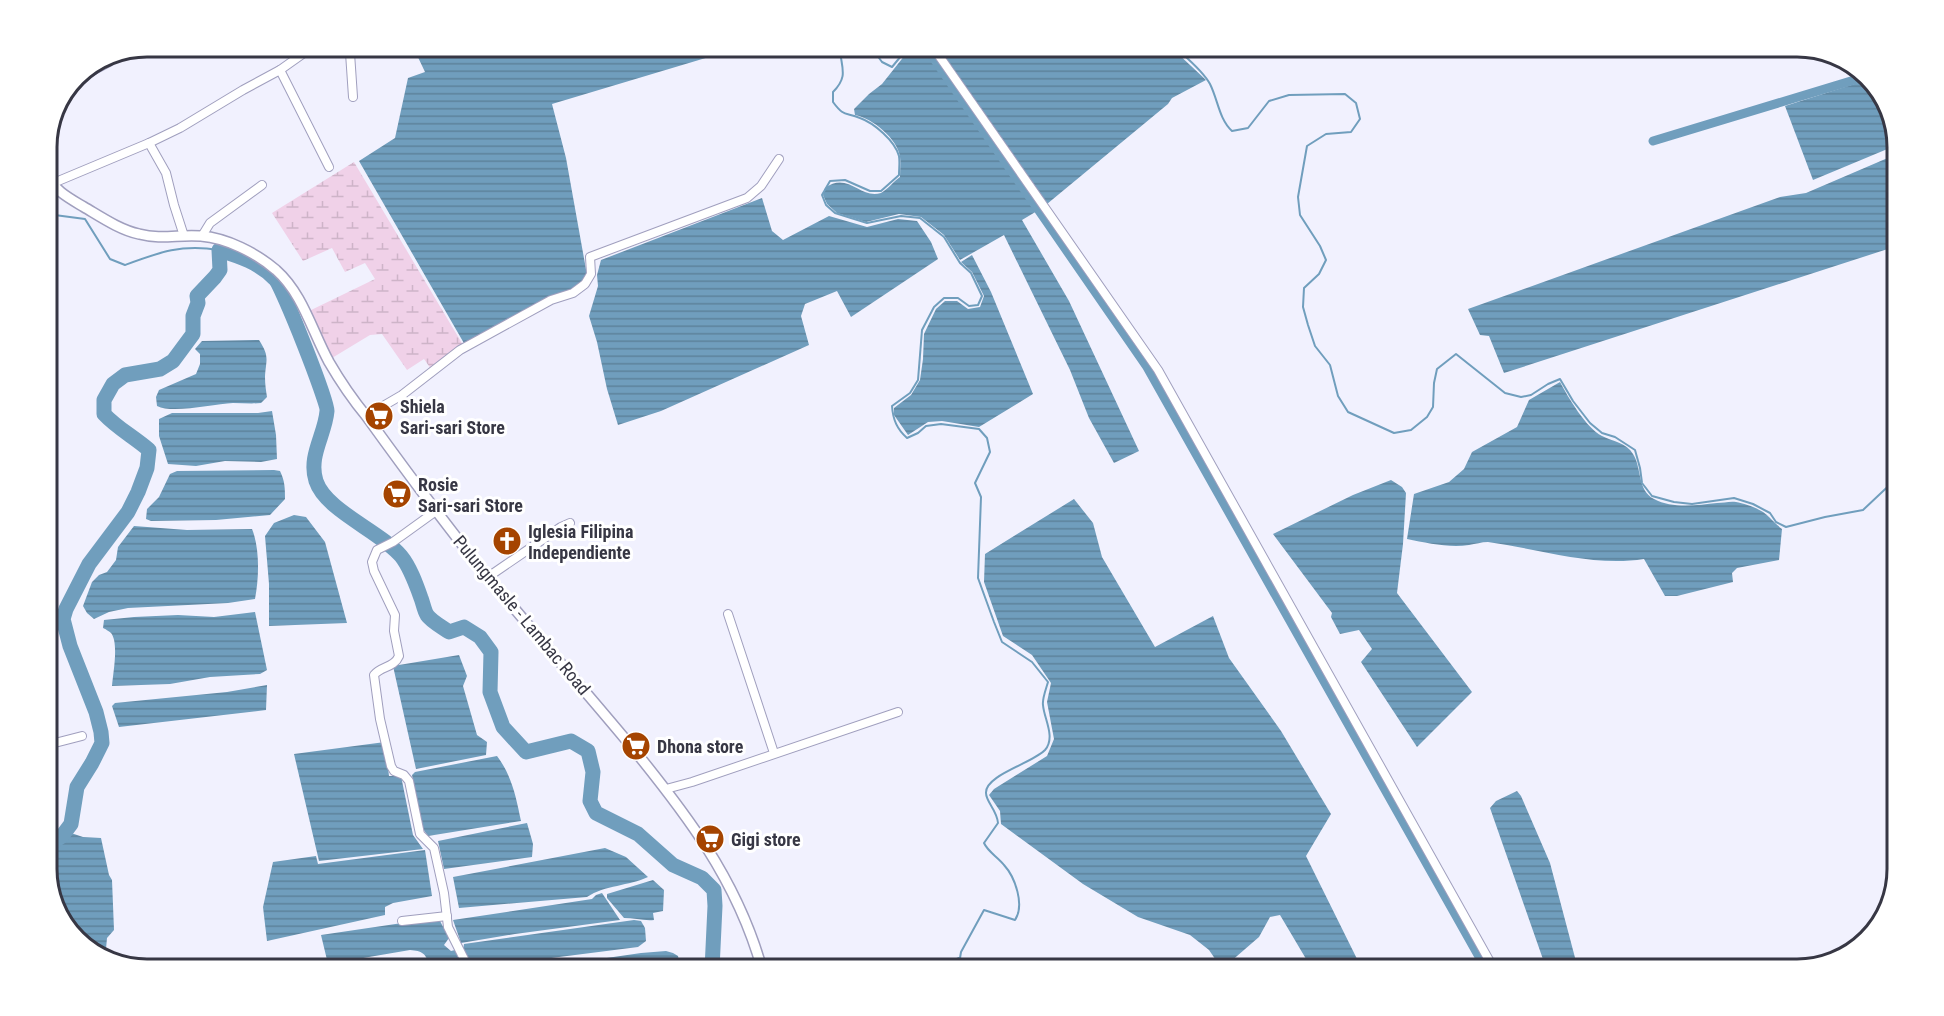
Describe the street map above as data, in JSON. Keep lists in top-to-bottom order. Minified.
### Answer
{"streets":{"street":["Pulungmasle - Lambac Road"]},"places":{"supermarket":["Shiela Sari-sari Store","Rosie Sari-sari Store","Dhona store","Gigi store"],"church":["Iglesia Filipina Independiente"]}}
